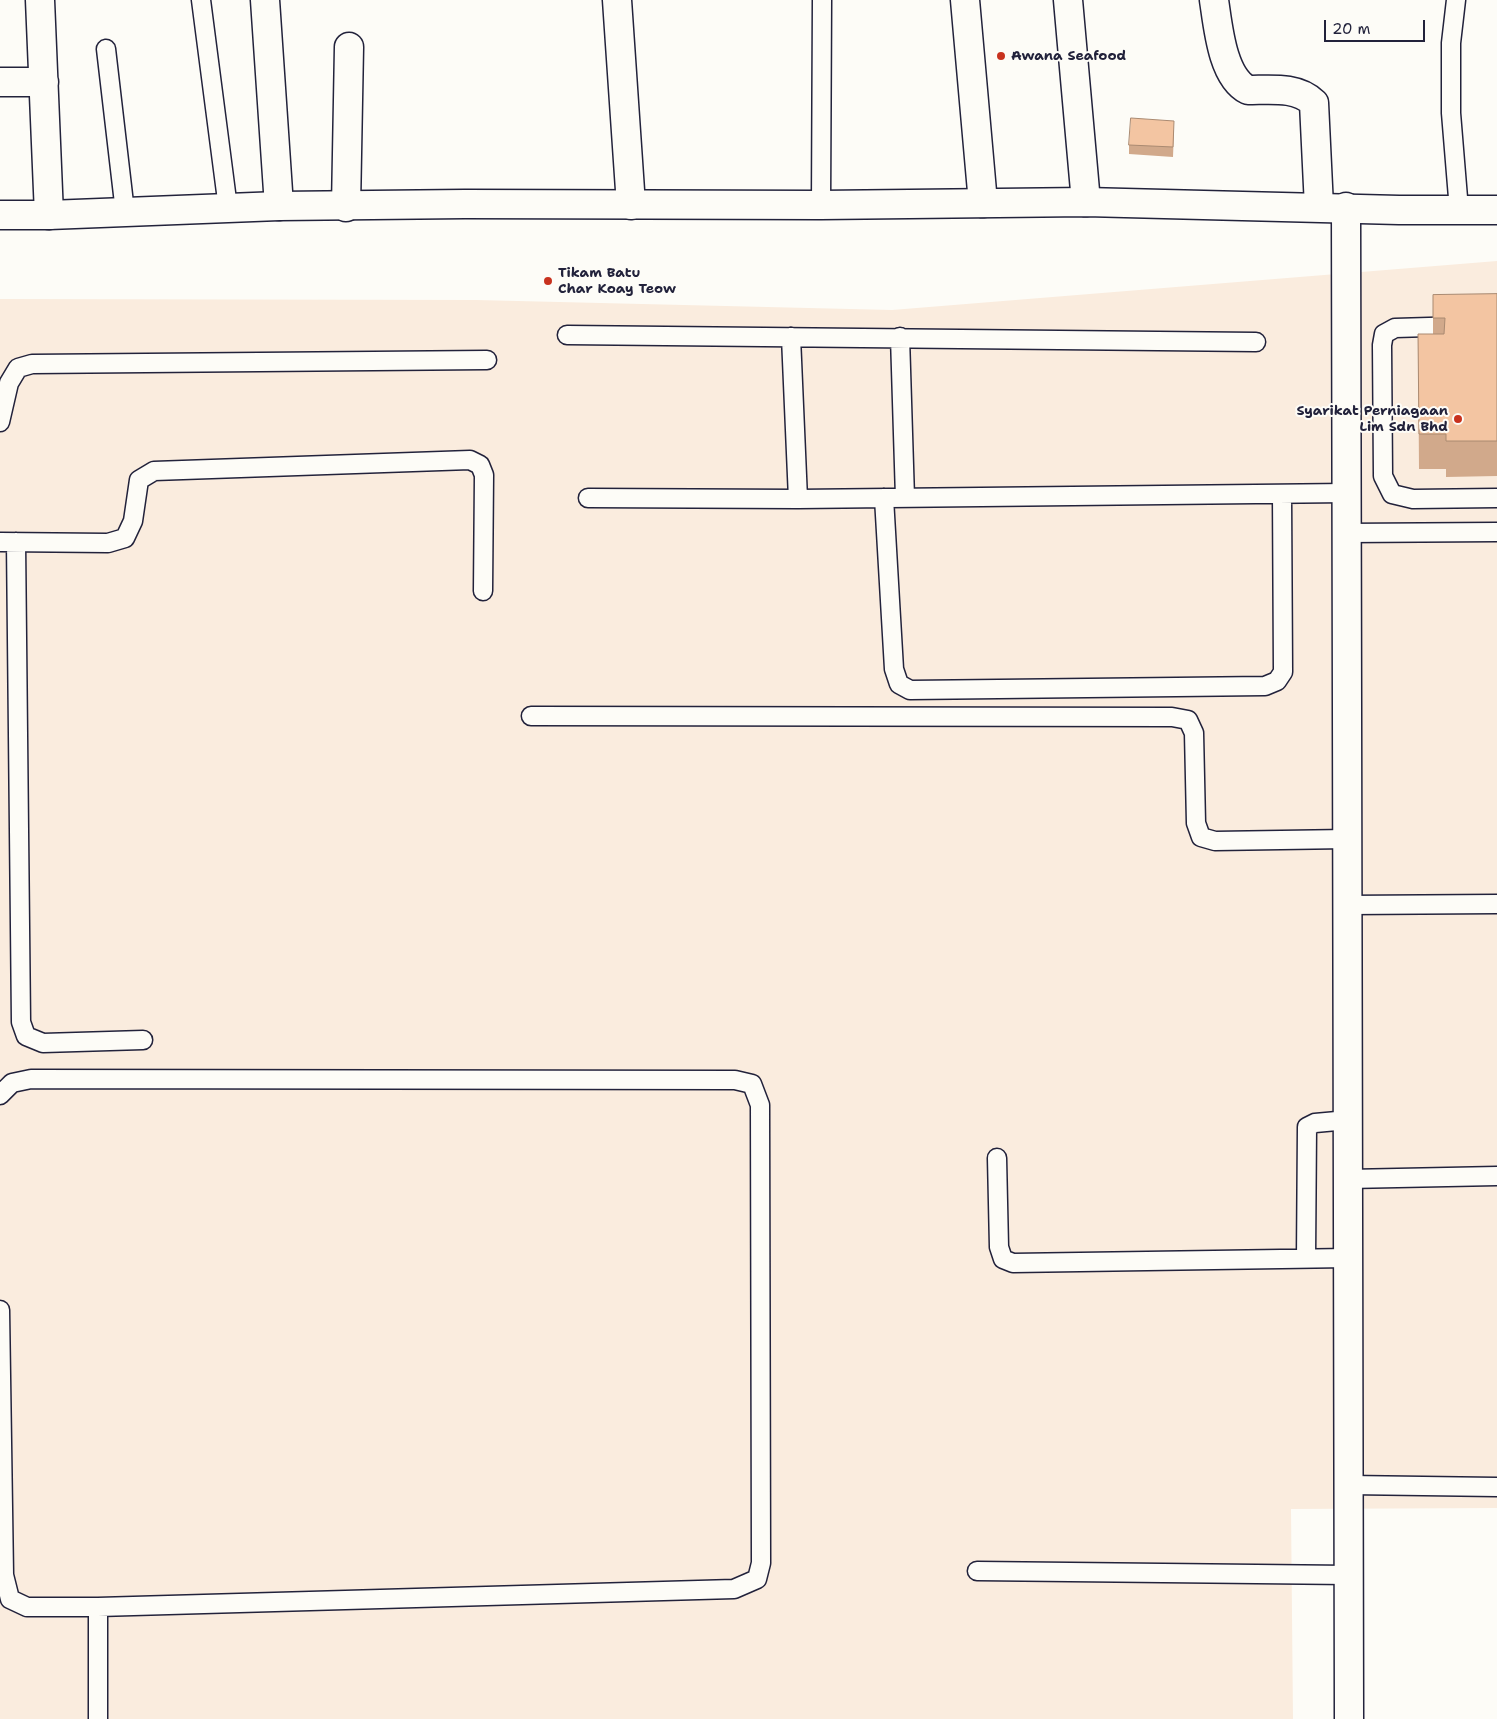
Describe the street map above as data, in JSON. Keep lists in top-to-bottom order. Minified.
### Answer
{"places":["Awana Seafood","Tikam Batu Char Koay Teow","Syarikat Perniagaan Lim Sdn Bhd"],"scale_bar":"20 m"}
